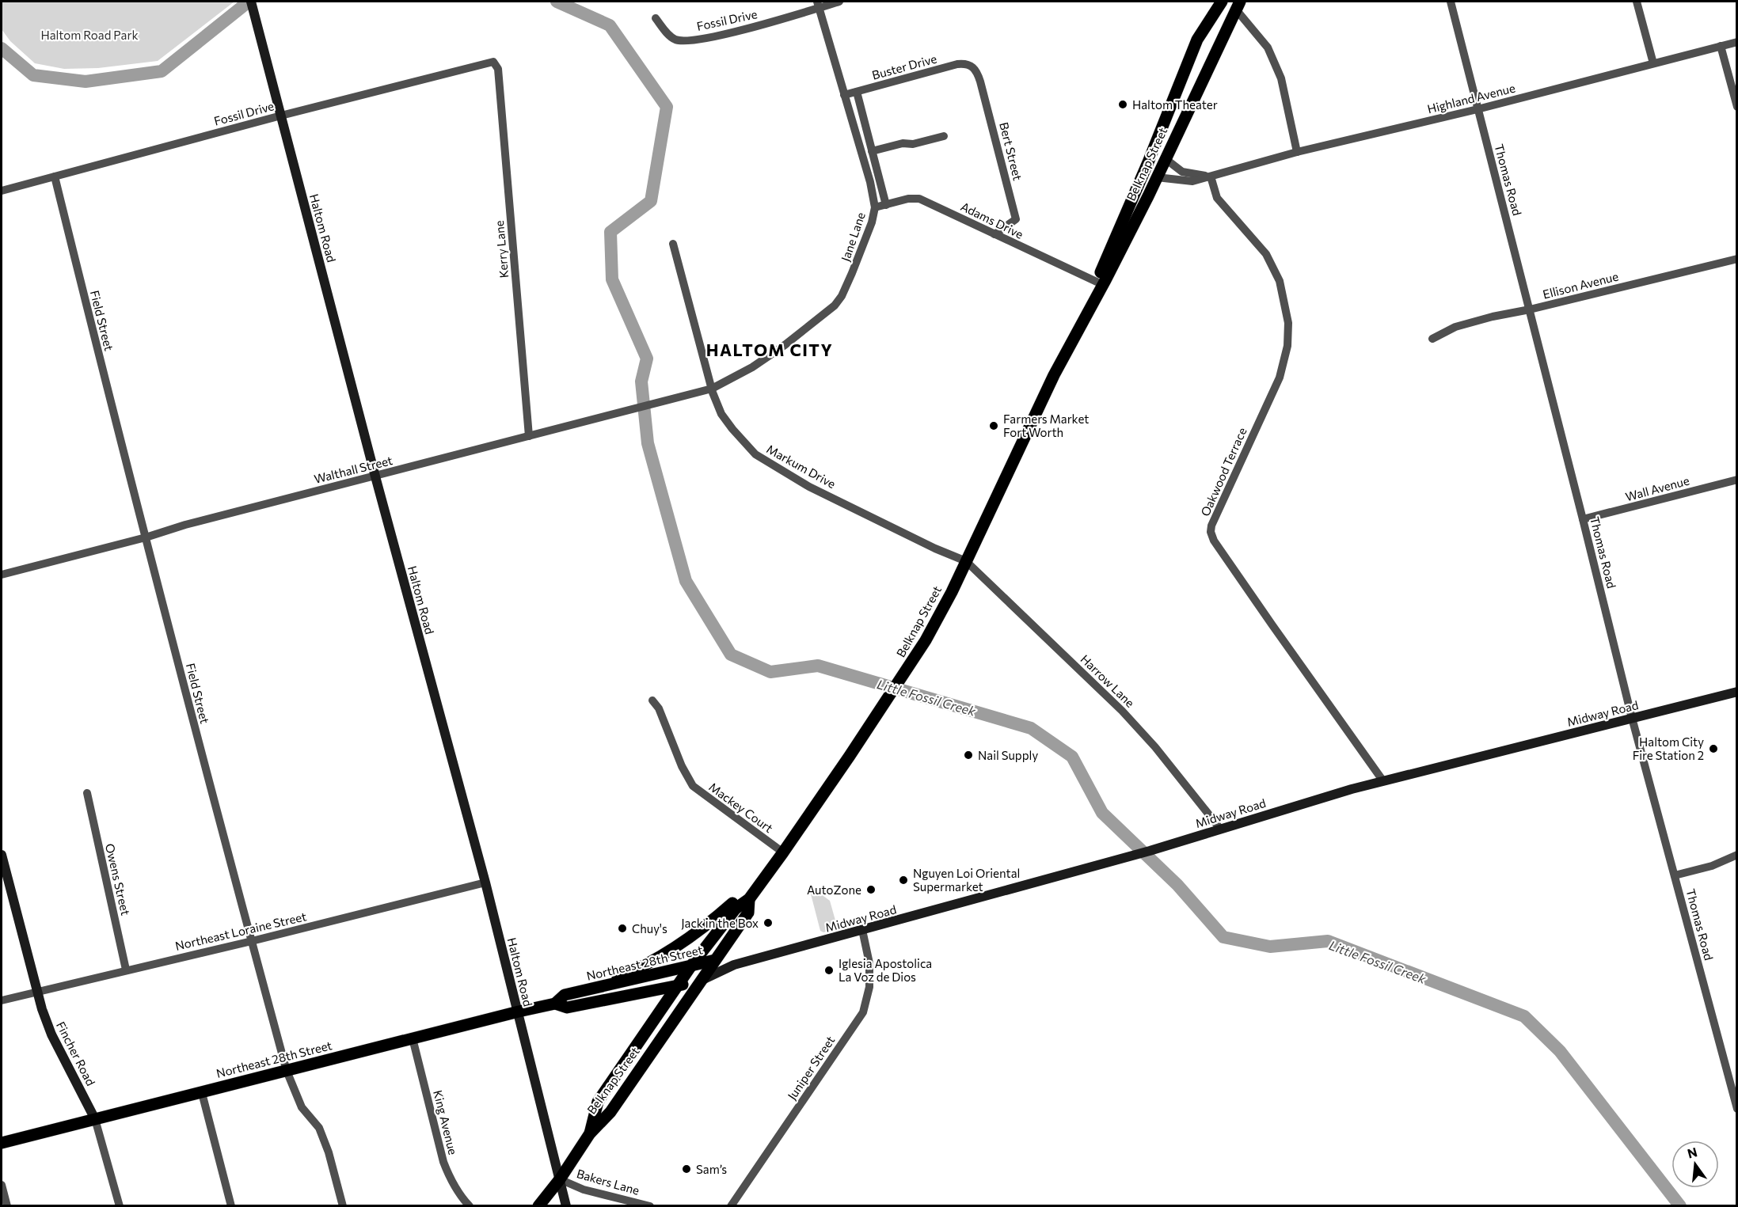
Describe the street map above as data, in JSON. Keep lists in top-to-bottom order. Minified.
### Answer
{"streets":{"main road":["Belknap Street","Haltom Road","Midway Road","Northeast 28th Street","Fincher Road"],"street":["Fossil Drive","Buster Drive","Highland Avenue","Bert Street","Thomas Road","Adams Drive","Jane Lane","Kerry Lane","Ellison Avenue","Field Street","Markum Drive","Walthall Street","Oakwood Terrace","Wall Avenue","Harrow Lane","Mackey Court","Owens Street","Northeast Loraine Street","Juniper Street","King Avenue","Bakers Lane"]},"crossings":[["Fossil Drive","Haltom Road"],["Fossil Drive","Jane Lane"],["Fossil Drive","Kerry Lane"],["Fossil Drive","Field Street"],["Buster Drive","Bert Street"],["Buster Drive","Jane Lane"],["Highland Avenue","Thomas Road"],["Highland Avenue","Oakwood Terrace"],["Bert Street","Adams Drive"],["Belknap Street","Adams Drive"],["Belknap Street","Markum Drive"],["Belknap Street","Harrow Lane"],["Belknap Street","Midway Road"],["Belknap Street","Mackey Court"],["Belknap Street","Northeast 28th Street"],["Thomas Road","Ellison Avenue"],["Thomas Road","Wall Avenue"],["Thomas Road","Midway Road"],["Adams Drive","Jane Lane"],["Haltom Road","Walthall Street"],["Haltom Road","Northeast Loraine Street"],["Haltom Road","Northeast 28th Street"],["Haltom Road","Bakers Lane"],["Jane Lane","Markum Drive"],["Jane Lane","Walthall Street"],["Kerry Lane","Walthall Street"],["Field Street","Walthall Street"],["Field Street","Northeast Loraine Street"],["Field Street","Northeast 28th Street"],["Markum Drive","Walthall Street"],["Markum Drive","Harrow Lane"],["Oakwood Terrace","Midway Road"],["Harrow Lane","Midway Road"],["Midway Road","Northeast 28th Street"],["Midway Road","Juniper Street"],["Owens Street","Northeast Loraine Street"],["Northeast Loraine Street","Fincher Road"],["Northeast 28th Street","Fincher Road"],["Northeast 28th Street","King Avenue"]],"districts":["HALTOM CITY"],"water":["Little Fossil Creek"],"parks":["Haltom Road Park"],"places":["Haltom Theater","Farmers Market Fort Worth","Haltom City Fire Station 2","Nail Supply","Nguyen Loi Oriental Supermarket","AutoZone","Jack in the Box","Chuy's","Iglesia Apostolica La Voz de Dios","Sam’s"],"north":"top"}
